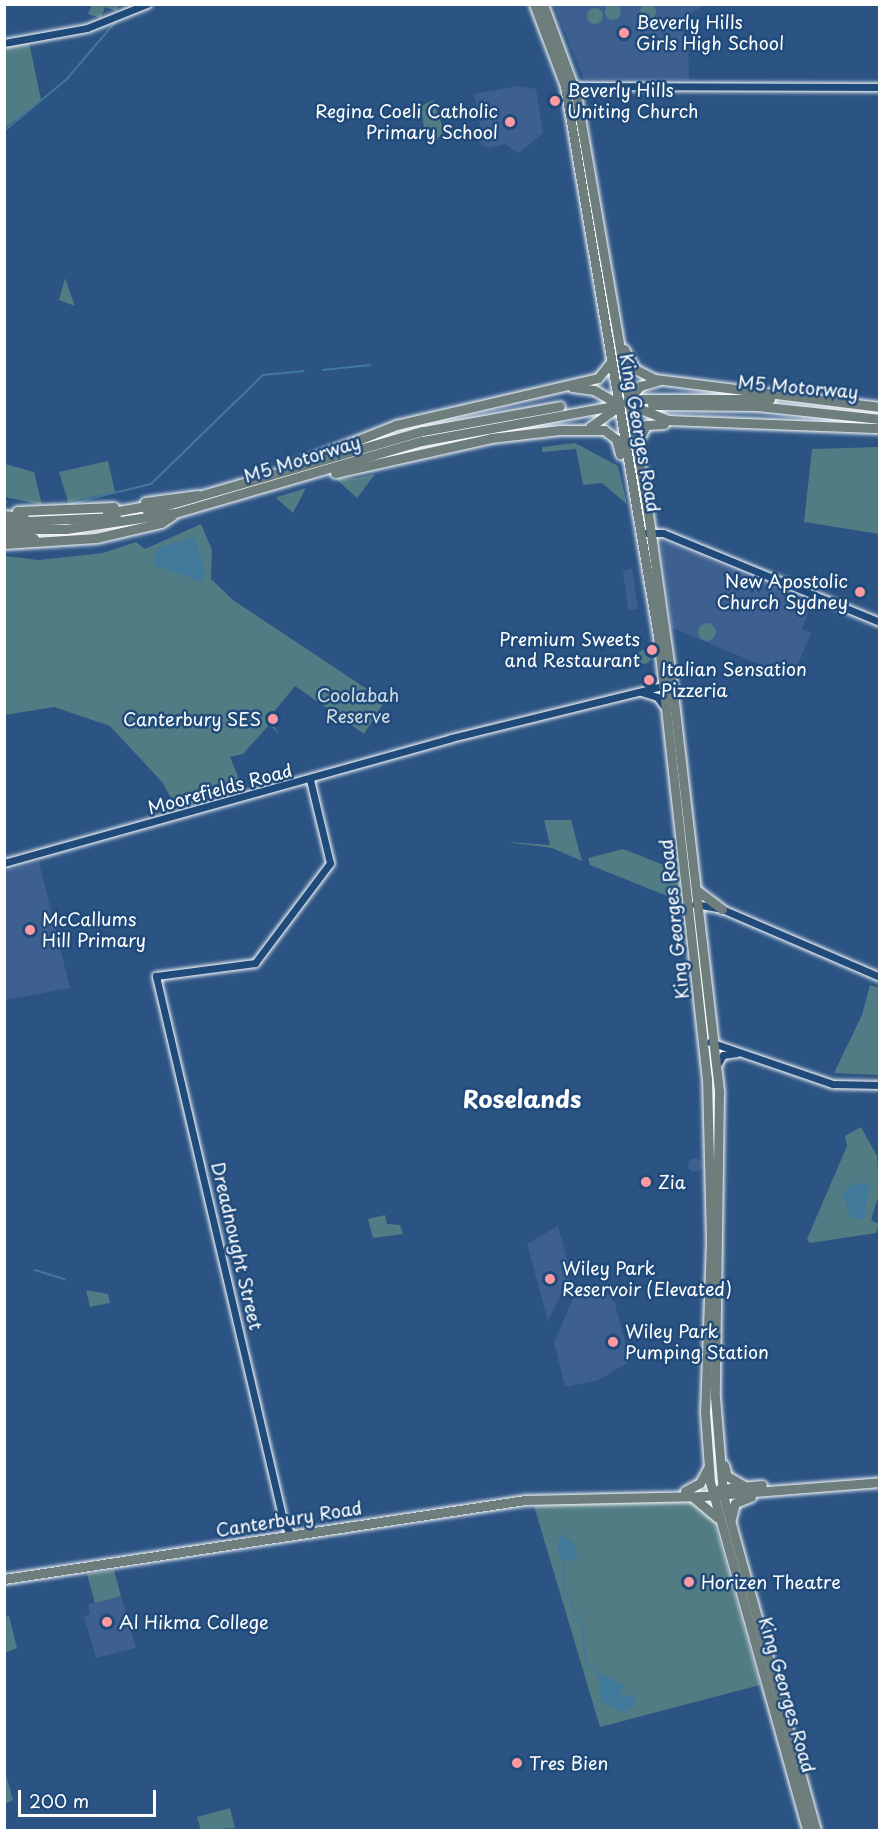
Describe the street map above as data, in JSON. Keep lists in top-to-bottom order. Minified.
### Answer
{"streets":{"highway":["M5 Motorway","King Georges Road","Canterbury Road"],"street":["Moorefields Road","Dreadnought Street"]},"crossings":[["King Georges Road","Canterbury Road"],["Moorefields Road","Dreadnought Street"],["Dreadnought Street","Canterbury Road"]],"districts":["Roselands"],"parks":["Coolabah Reserve"],"places":["Beverly Hills Girls High School","Beverly Hills Uniting Church","Regina Coeli Catholic Primary School","New Apostolic Church Sydney","Premium Sweets and Restaurant","Italian Sensation Pizzeria","Canterbury SES","McCallums Hill Primary","Zia","Wiley Park Reservoir (Elevated)","Wiley Park Pumping Station","Horizen Theatre","Al Hikma College","Tres Bien"],"scale_bar":"200 m"}
